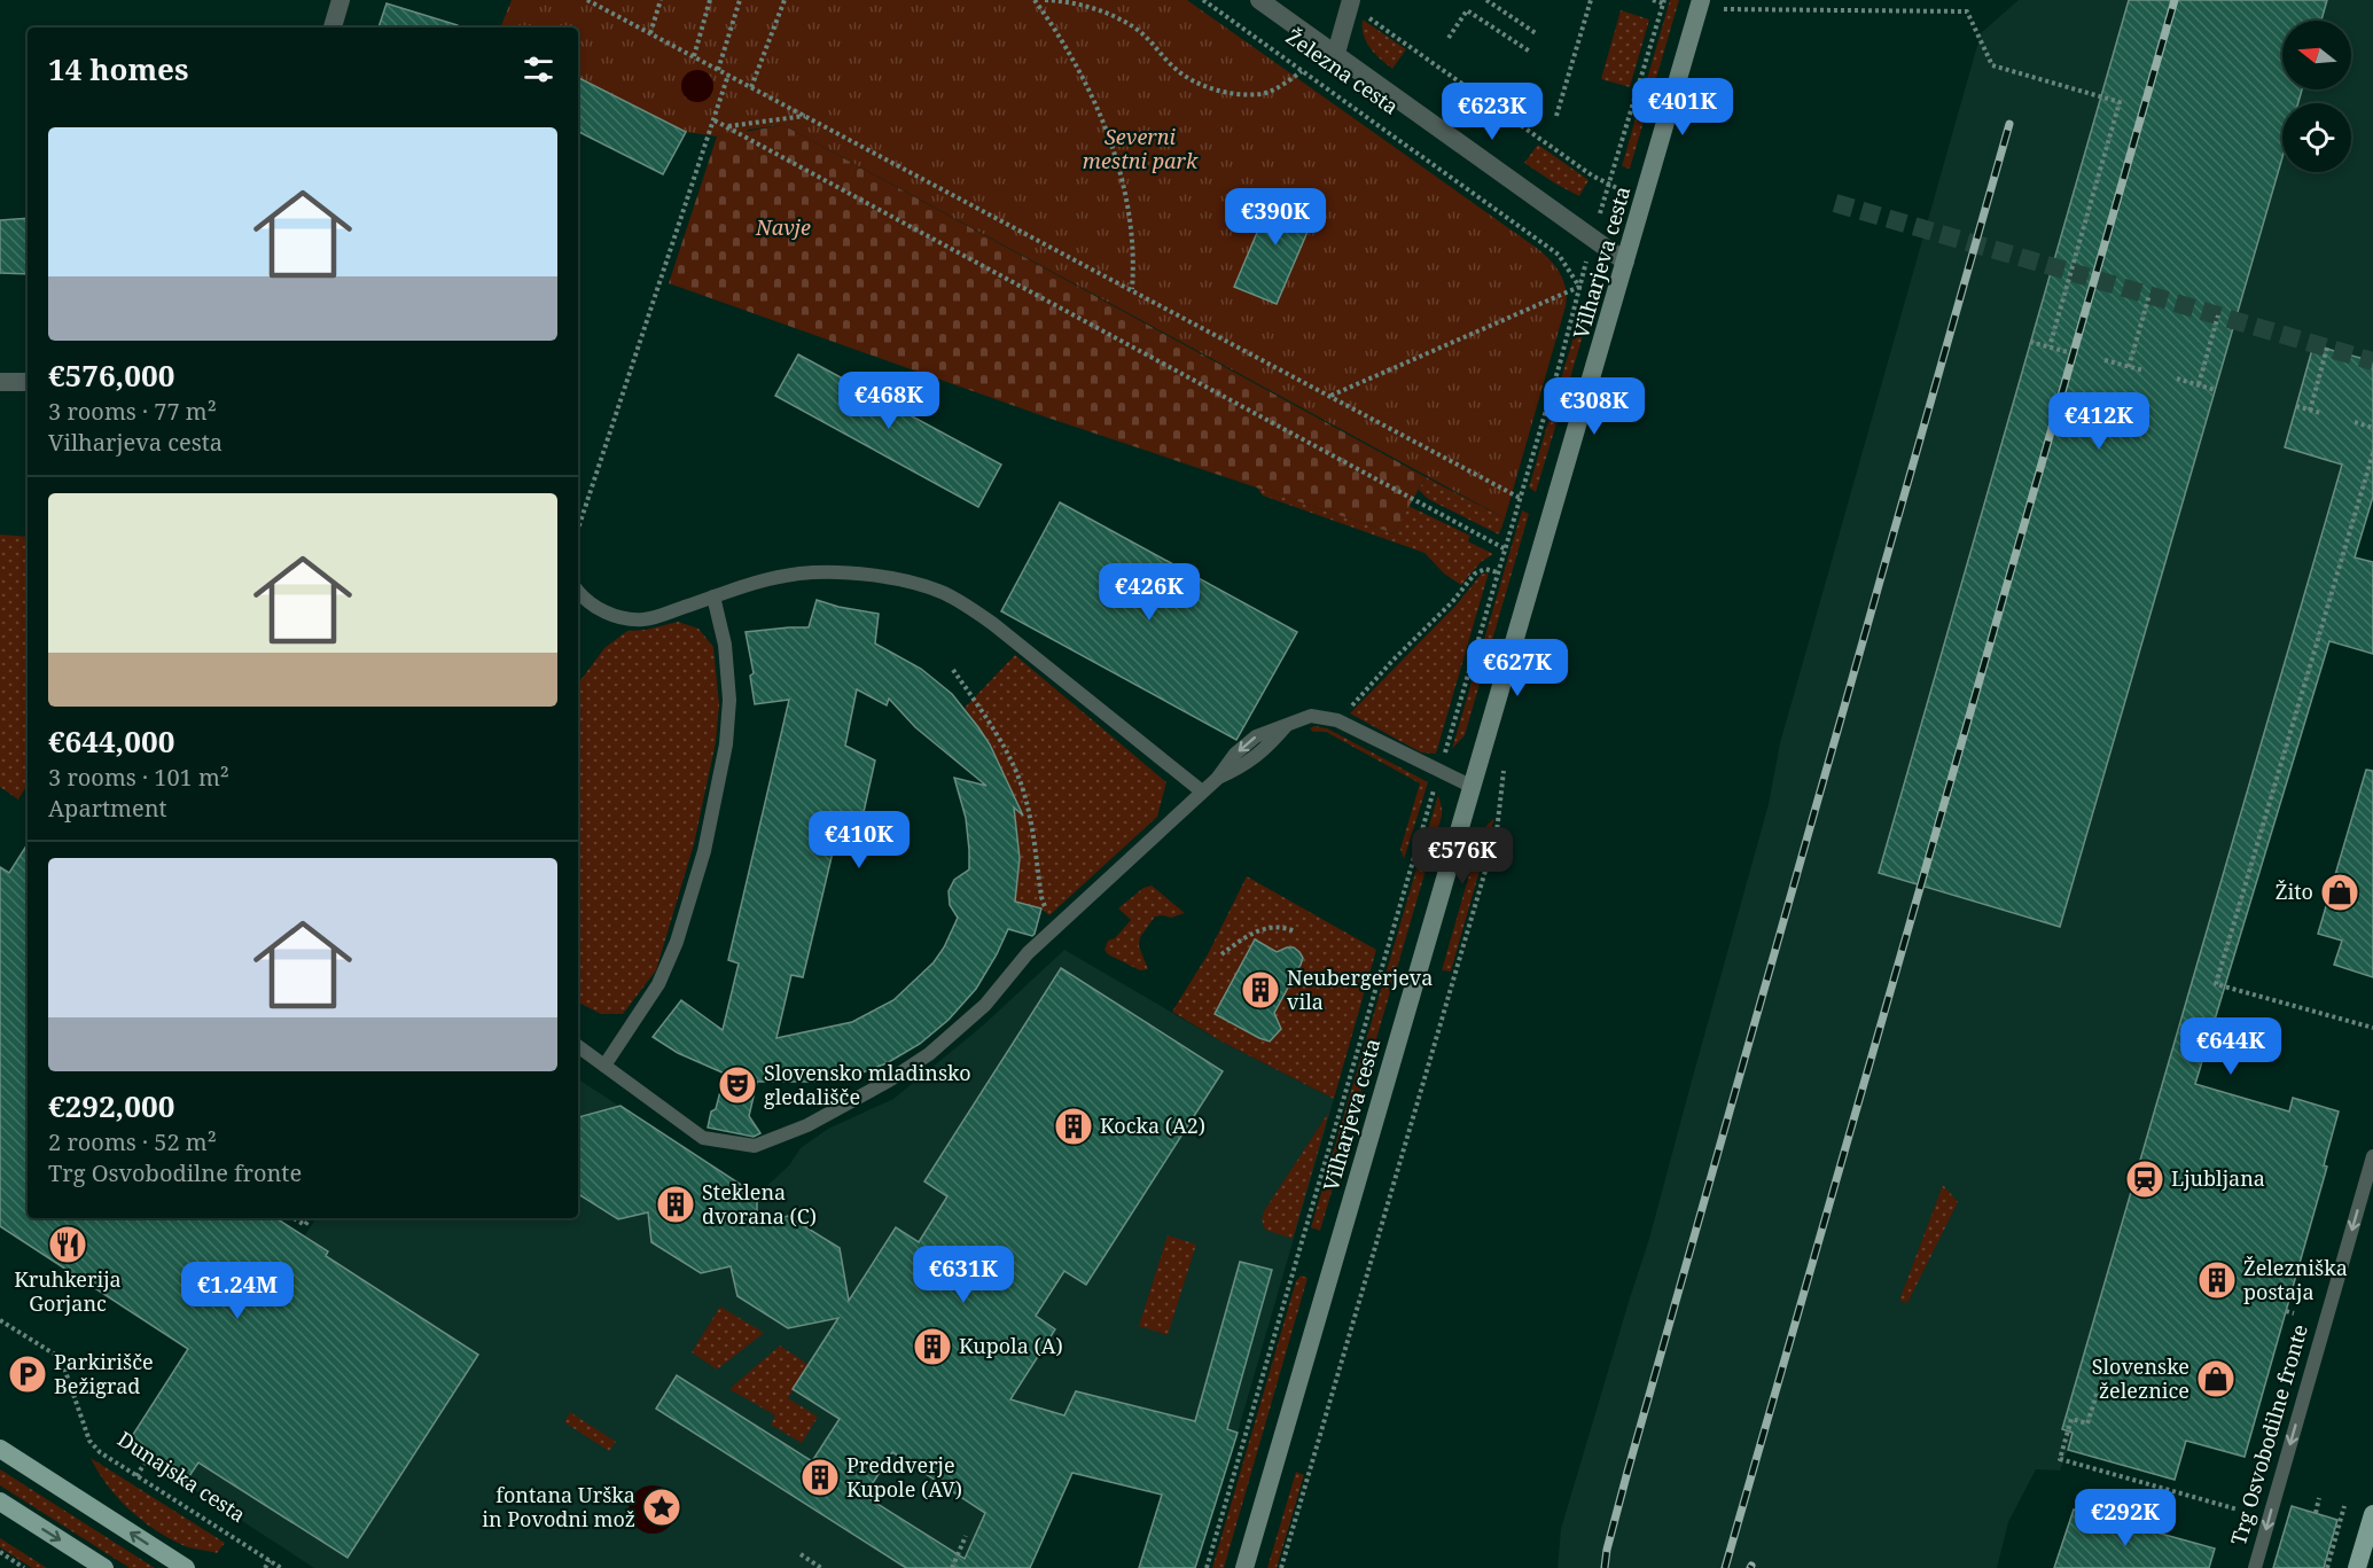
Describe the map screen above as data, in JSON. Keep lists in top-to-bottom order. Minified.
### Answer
{"streets":{"main road":["Vilharjeva cesta"],"street":["Železna cesta"],"lane":["Trg Osvobodilne fronte"],"path":["Dunajska cesta"]},"crossings":[["Železna cesta","Vilharjeva cesta"]],"one_way":["Trg Osvobodilne fronte"],"parks":["Severni mestni park","Navje"],"places":{"shop":["Žito","Slovenske železnice"],"building":["Neubergerjeva vila","Kocka (A2)","Steklena dvorana (C)","Železniška postaja","Kupola (A)","Preddverje Kupole (AV)"],"theatre":["Slovensko mladinsko gledališče"],"station":["Ljubljana"],"restaurant":["Kruhkerija Gorjanc"],"parking":["Parkirišče Bežigrad"],"place":["fontana Urška in Povodni mož"]},"north":"left","page":{"heading":"14 homes","price":["€401K","€623K","€390K","€468K","€308K","€412K","€426K","€627K","€410K","€576K","€644K","€631K","€1.24M","€292K"],"list":[{"name":"€576,000","note":"3 rooms · 77 m² · Vilharjeva cesta"},{"name":"€644,000","note":"3 rooms · 101 m² · Apartment"},{"name":"€292,000","note":"2 rooms · 52 m² · Trg Osvobodilne fronte"}]}}
